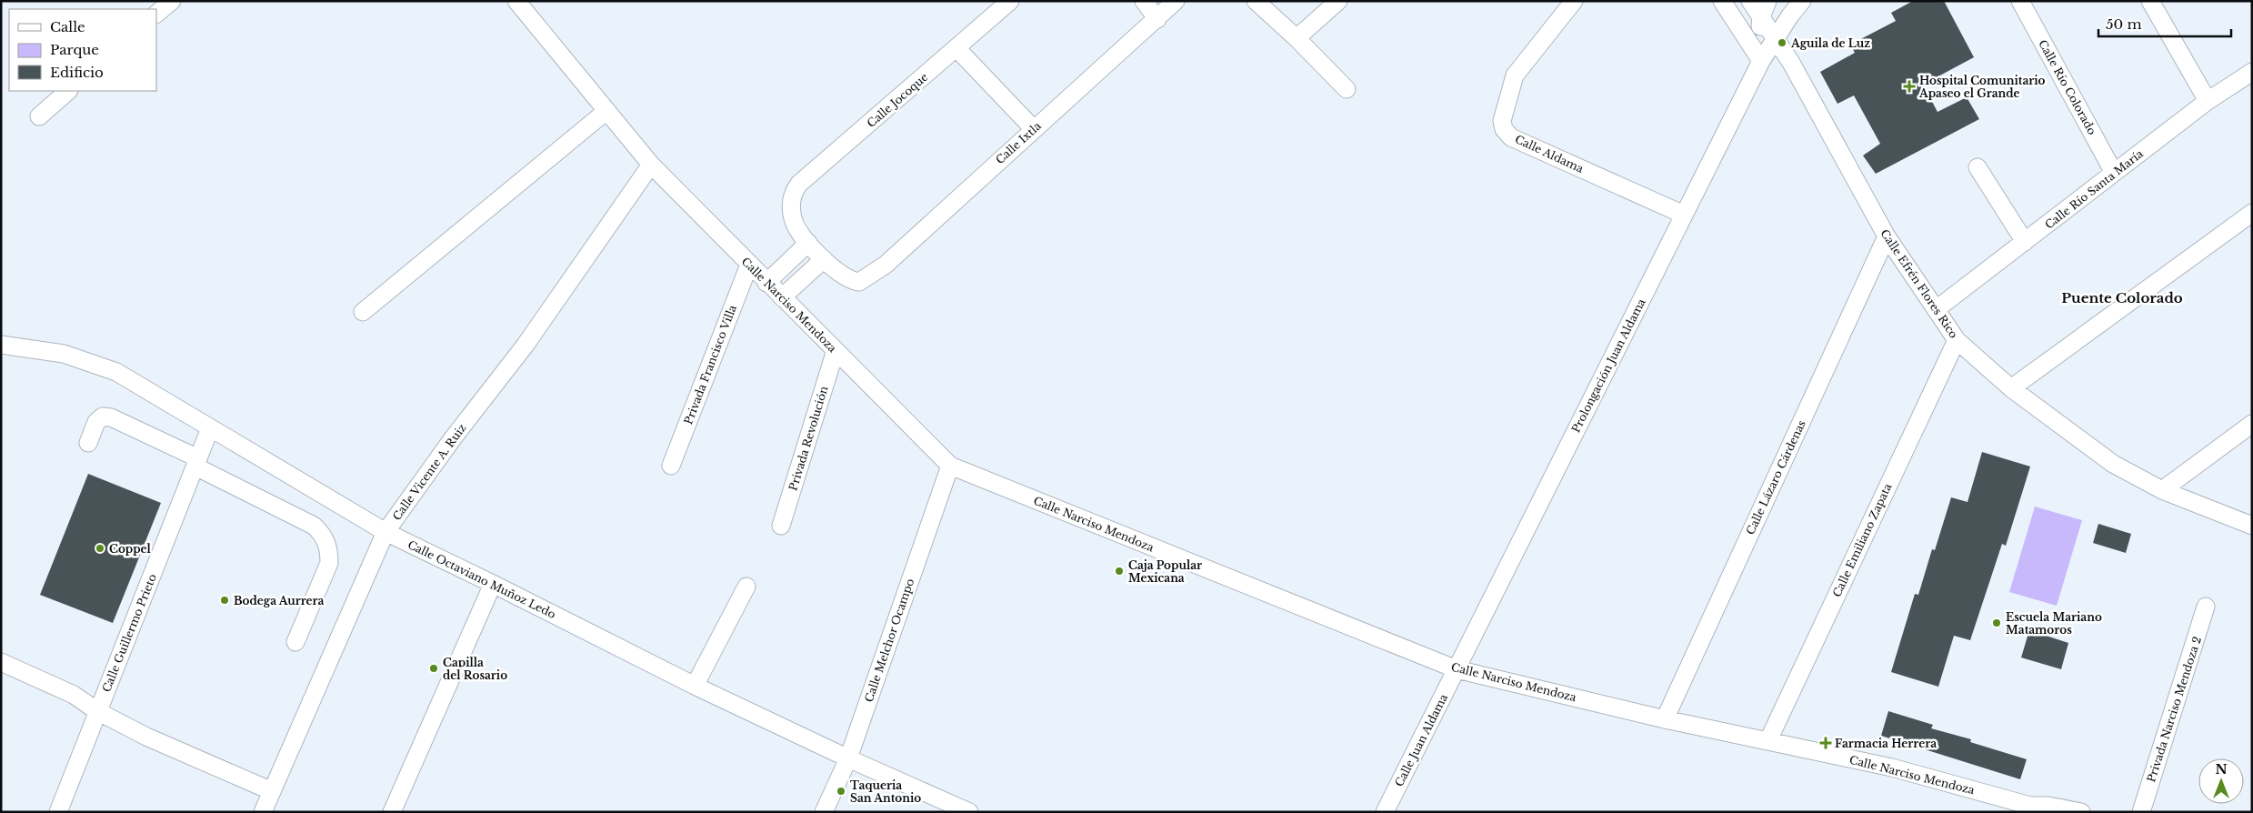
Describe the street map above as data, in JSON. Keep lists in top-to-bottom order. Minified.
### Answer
{"streets":{"street":["Calle Río Colorado","Calle Jocoque","Calle Ixtla","Calle Aldama","Calle Río Santa María","Calle Efrén Flores Rico","Calle Narciso Mendoza","Privada Francisco Villa","Prolongación Juan Aldama","Privada Revolución","Calle Vicente A. Ruiz","Calle Lázaro Cárdenas","Calle Emiliano Zapata","Calle Octaviano Muñoz Ledo","Calle Guillermo Prieto","Calle Melchor Ocampo","Privada Narciso Mendoza 2","Calle Juan Aldama"]},"crossings":[["Calle Río Colorado","Calle Río Santa María"],["Calle Aldama","Prolongación Juan Aldama"],["Calle Río Santa María","Calle Efrén Flores Rico"],["Calle Efrén Flores Rico","Prolongación Juan Aldama"],["Calle Efrén Flores Rico","Calle Lázaro Cárdenas"],["Calle Efrén Flores Rico","Calle Emiliano Zapata"],["Calle Narciso Mendoza","Privada Francisco Villa"],["Calle Narciso Mendoza","Prolongación Juan Aldama"],["Calle Narciso Mendoza","Privada Revolución"],["Calle Narciso Mendoza","Calle Vicente A. Ruiz"],["Calle Narciso Mendoza","Calle Lázaro Cárdenas"],["Calle Narciso Mendoza","Calle Emiliano Zapata"],["Calle Narciso Mendoza","Calle Melchor Ocampo"],["Calle Narciso Mendoza","Calle Juan Aldama"],["Prolongación Juan Aldama","Calle Juan Aldama"],["Calle Vicente A. Ruiz","Calle Octaviano Muñoz Ledo"],["Calle Octaviano Muñoz Ledo","Calle Guillermo Prieto"],["Calle Octaviano Muñoz Ledo","Calle Melchor Ocampo"]],"districts":["Puente Colorado"],"places":{"other":["Aguila de Luz","Coppel","Caja Popular Mexicana","Bodega Aurrera","Escuela Mariano Matamoros","Capilla del Rosario","Taqueria San Antonio"],"health":["Hospital Comunitario Apaseo el Grande","Farmacia Herrera"]},"legend":["Calle","Parque","Edificio"],"scale_bar":"50 m","north":"top"}
